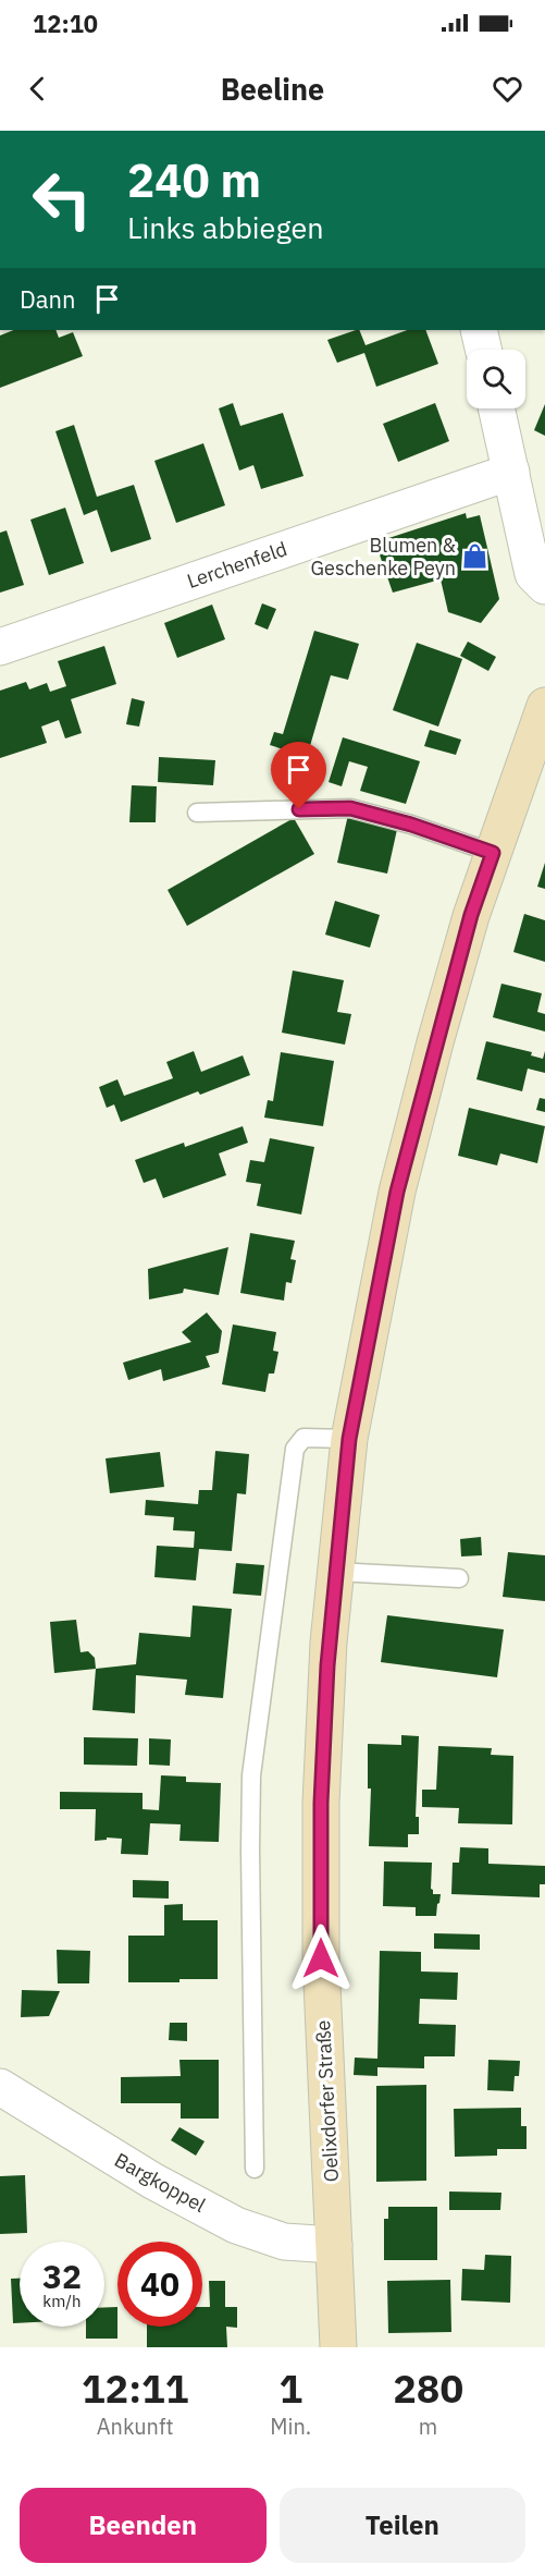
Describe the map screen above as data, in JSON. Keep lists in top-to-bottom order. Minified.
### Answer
{"streets":{"street":["Lerchenfeld","Oelixdorfer Straße","Bargkoppel"]},"crossings":[["Oelixdorfer Straße","Bargkoppel"]],"places":{"shop":["Blumen & Geschenke Peyn"]},"page":{"status":"12:10","header":"Beeline","turn":["240 m","Links abbiegen"],"then":"Dann","speed":"32 km/h","limit":"40","eta":["12:11","Ankunft","1","Min.","280","m"],"buttons":["Beenden","Teilen"]}}
